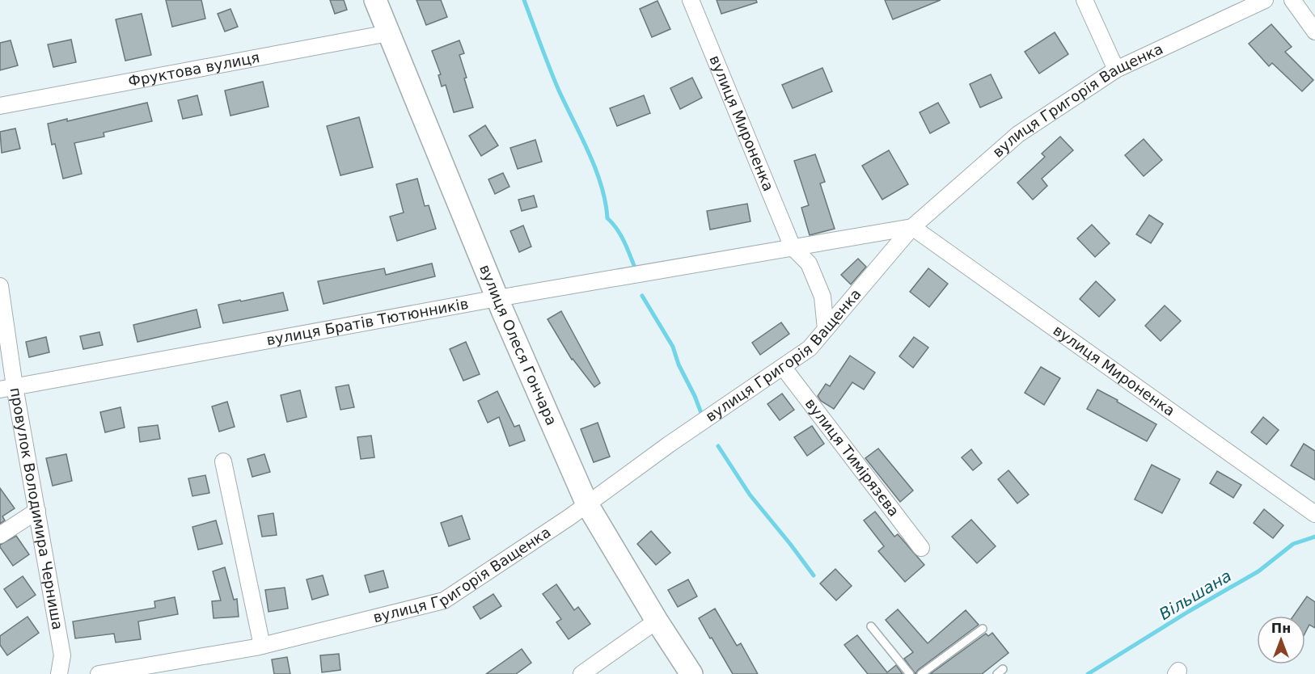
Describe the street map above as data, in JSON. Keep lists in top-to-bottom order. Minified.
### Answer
{"streets":{"main road":["вулиця Олеся Гончара"],"street":["Фруктова вулиця","вулиця Григорія Ващенка","вулиця Мироненка","вулиця Братів Тютюнників","вулиця Тимірязєва","провулок Володимира Черниша"]},"crossings":[["Фруктова вулиця","вулиця Олеся Гончара"],["вулиця Григорія Ващенка","вулиця Мироненка"],["вулиця Григорія Ващенка","вулиця Братів Тютюнників"],["вулиця Григорія Ващенка","вулиця Олеся Гончара"],["вулиця Григорія Ващенка","вулиця Тимірязєва"],["вулиця Мироненка","вулиця Братів Тютюнників"],["вулиця Братів Тютюнників","вулиця Олеся Гончара"],["вулиця Братів Тютюнників","провулок Володимира Черниша"]],"water":["Вільшана"],"north":"top"}
